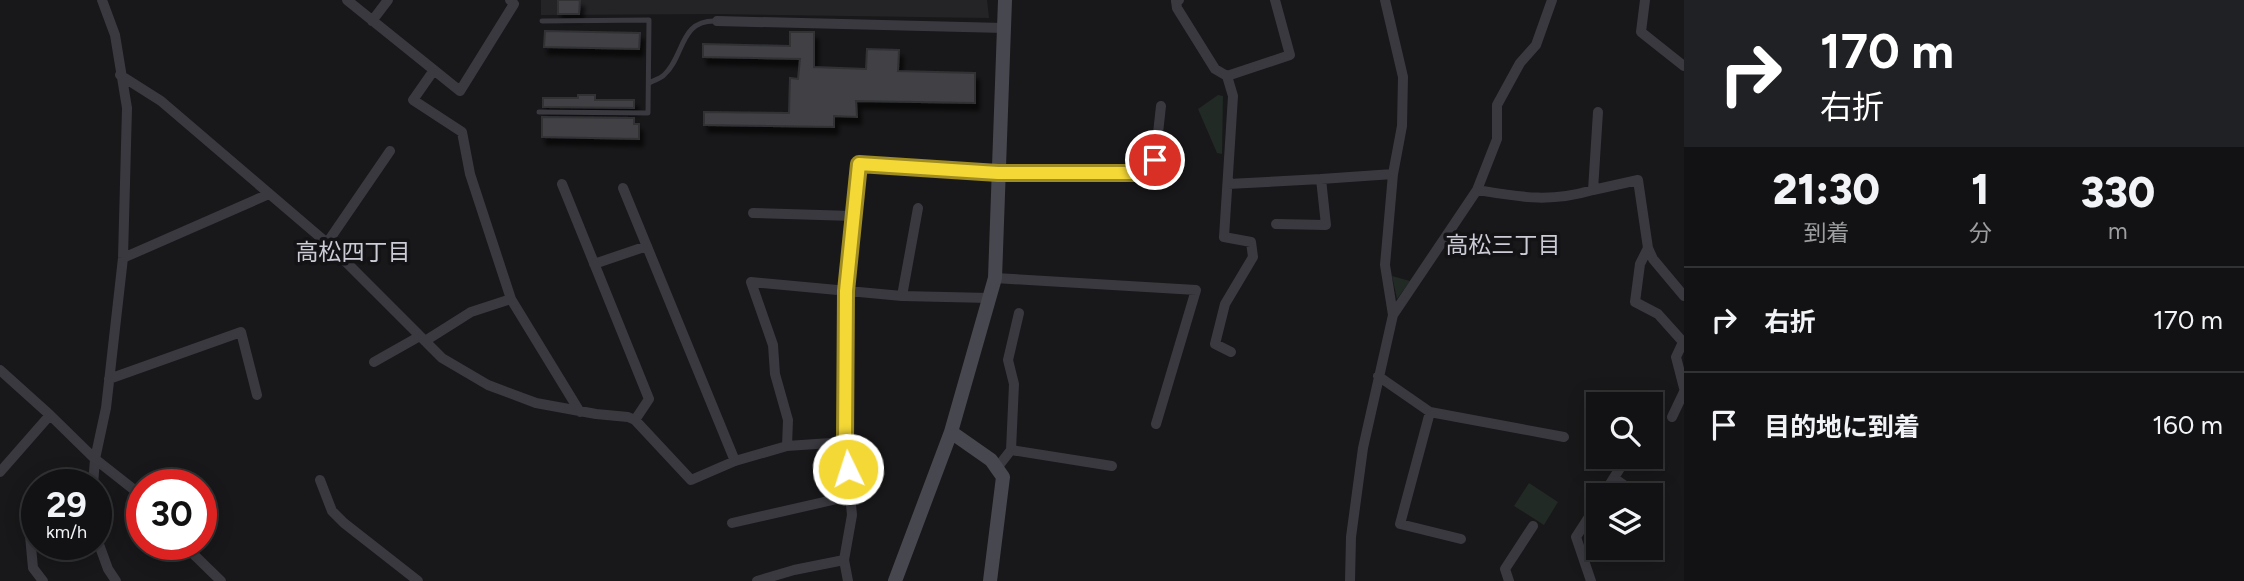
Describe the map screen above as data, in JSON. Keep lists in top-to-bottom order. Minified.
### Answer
{"districts":["高松三丁目","高松四丁目"],"page":{"turn":["170 m","右折"],"eta":["21:30","到着","1","分","330","m"],"list":[{"name":"右折","value":"170 m"},{"name":"目的地に到着","value":"160 m"}],"speed":"29 km/h","limit":"30"}}
